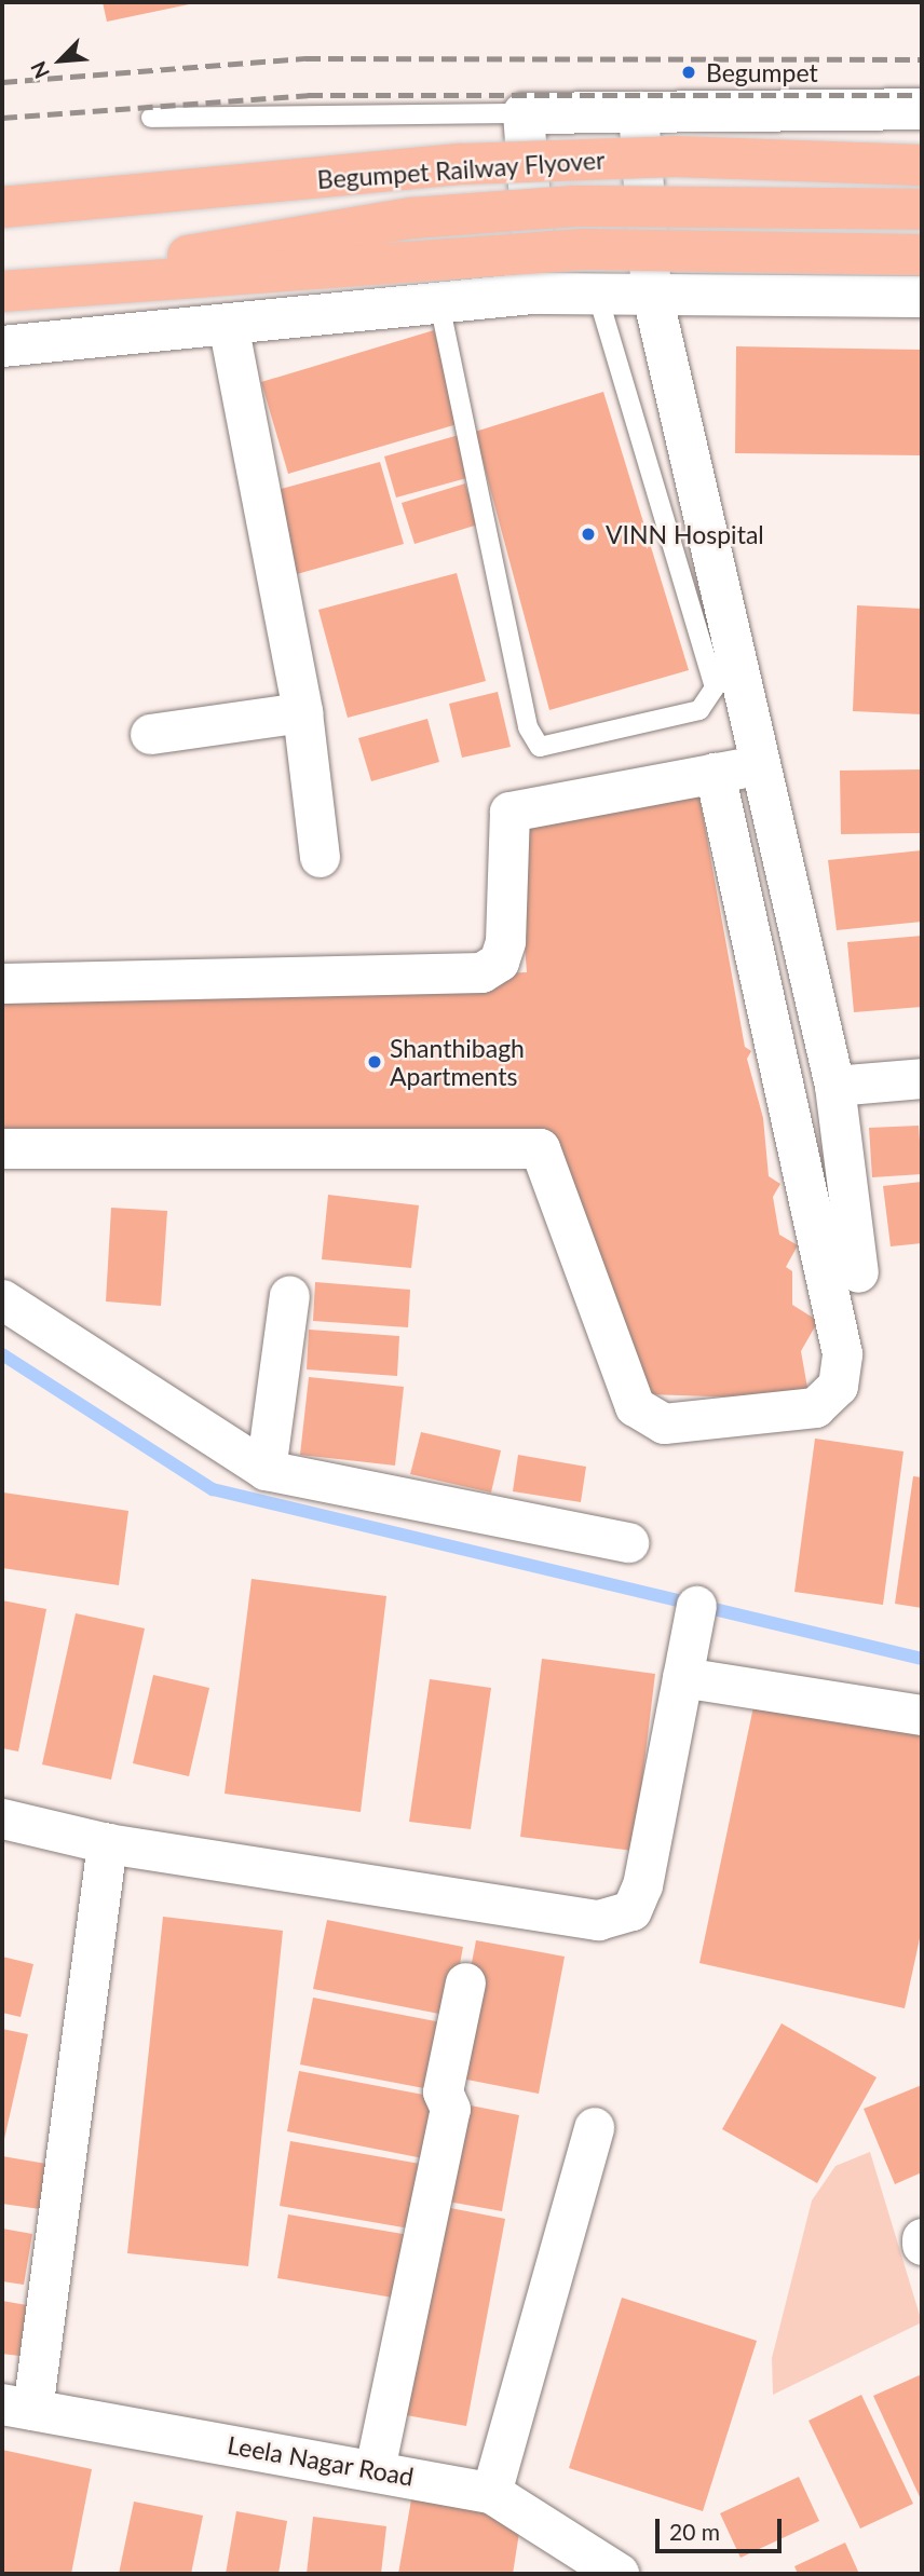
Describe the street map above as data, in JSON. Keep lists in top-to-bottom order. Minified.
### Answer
{"streets":{"main road":["Begumpet Railway Flyover"],"street":["Leela Nagar Road"]},"places":["Begumpet","VINN Hospital","Shanthibagh Apartments"],"scale_bar":"20 m","north":"bottom left"}
